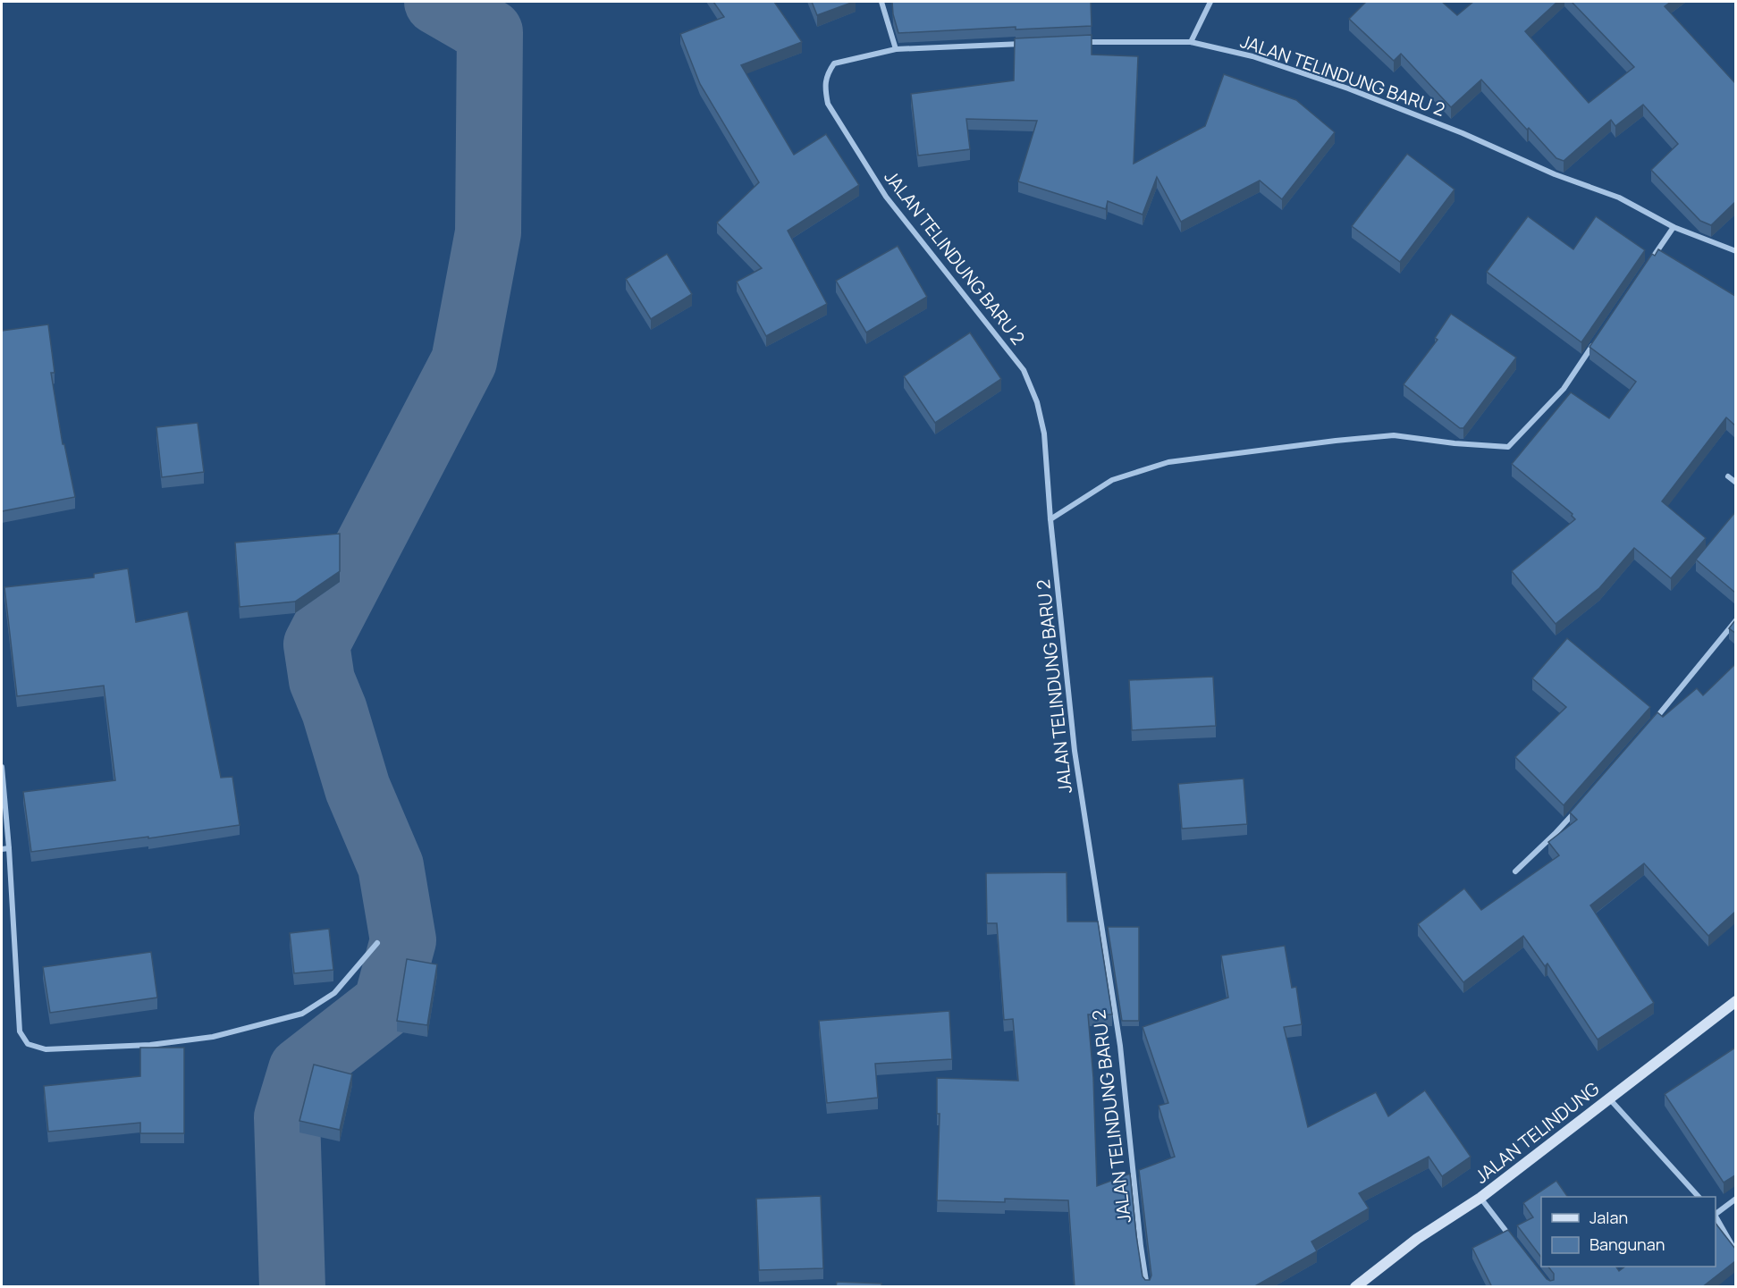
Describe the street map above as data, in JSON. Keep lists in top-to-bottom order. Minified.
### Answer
{"streets":{"main road":["JALAN TELINDUNG"],"street":["JALAN TELINDUNG BARU 2"]},"legend":["Jalan","Bangunan"]}
